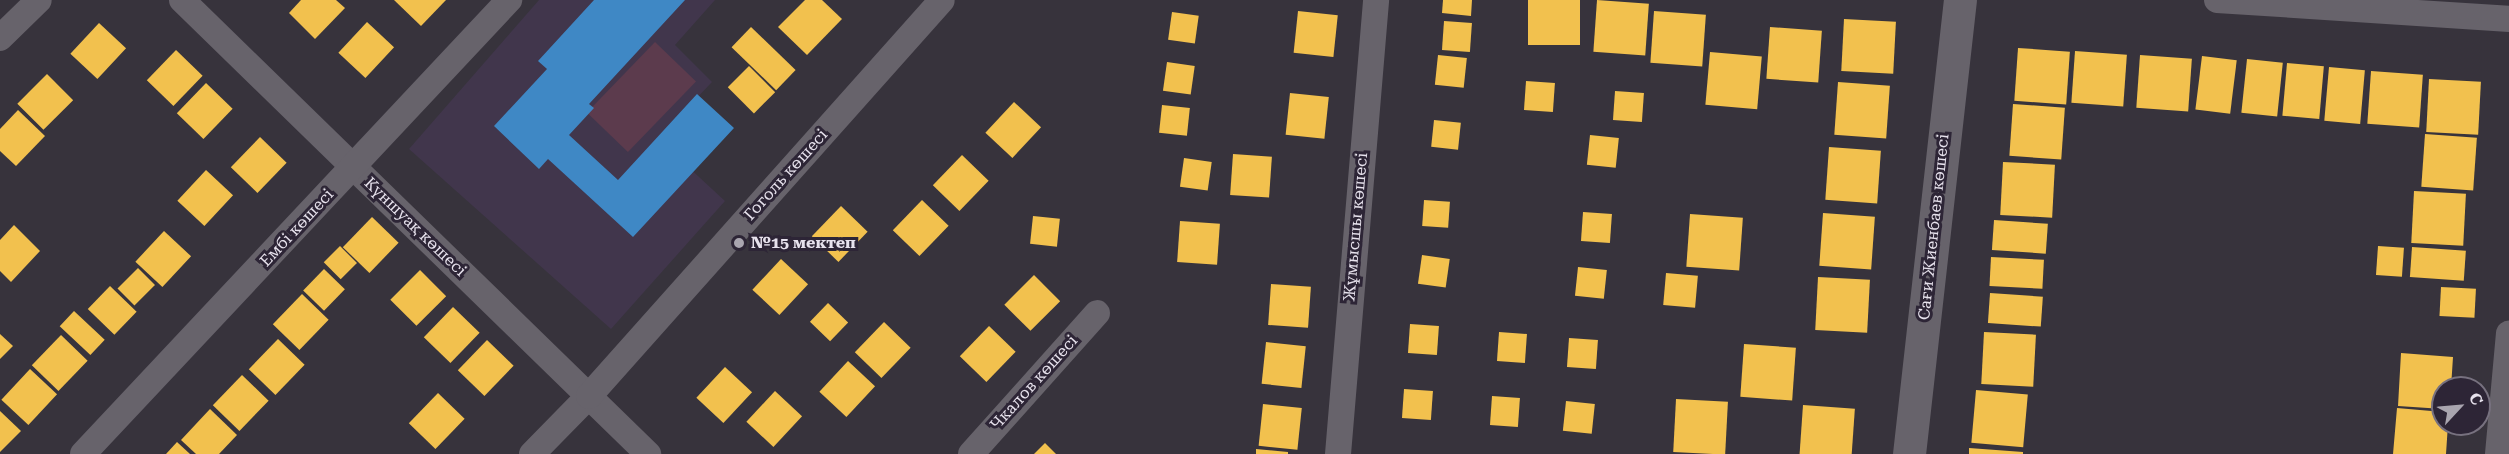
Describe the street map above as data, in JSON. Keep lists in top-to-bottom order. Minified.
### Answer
{"streets":{"main road":["Сағи Жиенбаев көшесі"],"street":["Гоголь көшесі","Күншуақ көшесі","Жұмысшы көшесі","Ембі көшесі","Чкалов көшесі"]},"crossings":[["Гоголь көшесі","Күншуақ көшесі"],["Күншуақ көшесі","Ембі көшесі"]],"places":["№15 мектеп"],"north":"top right"}
